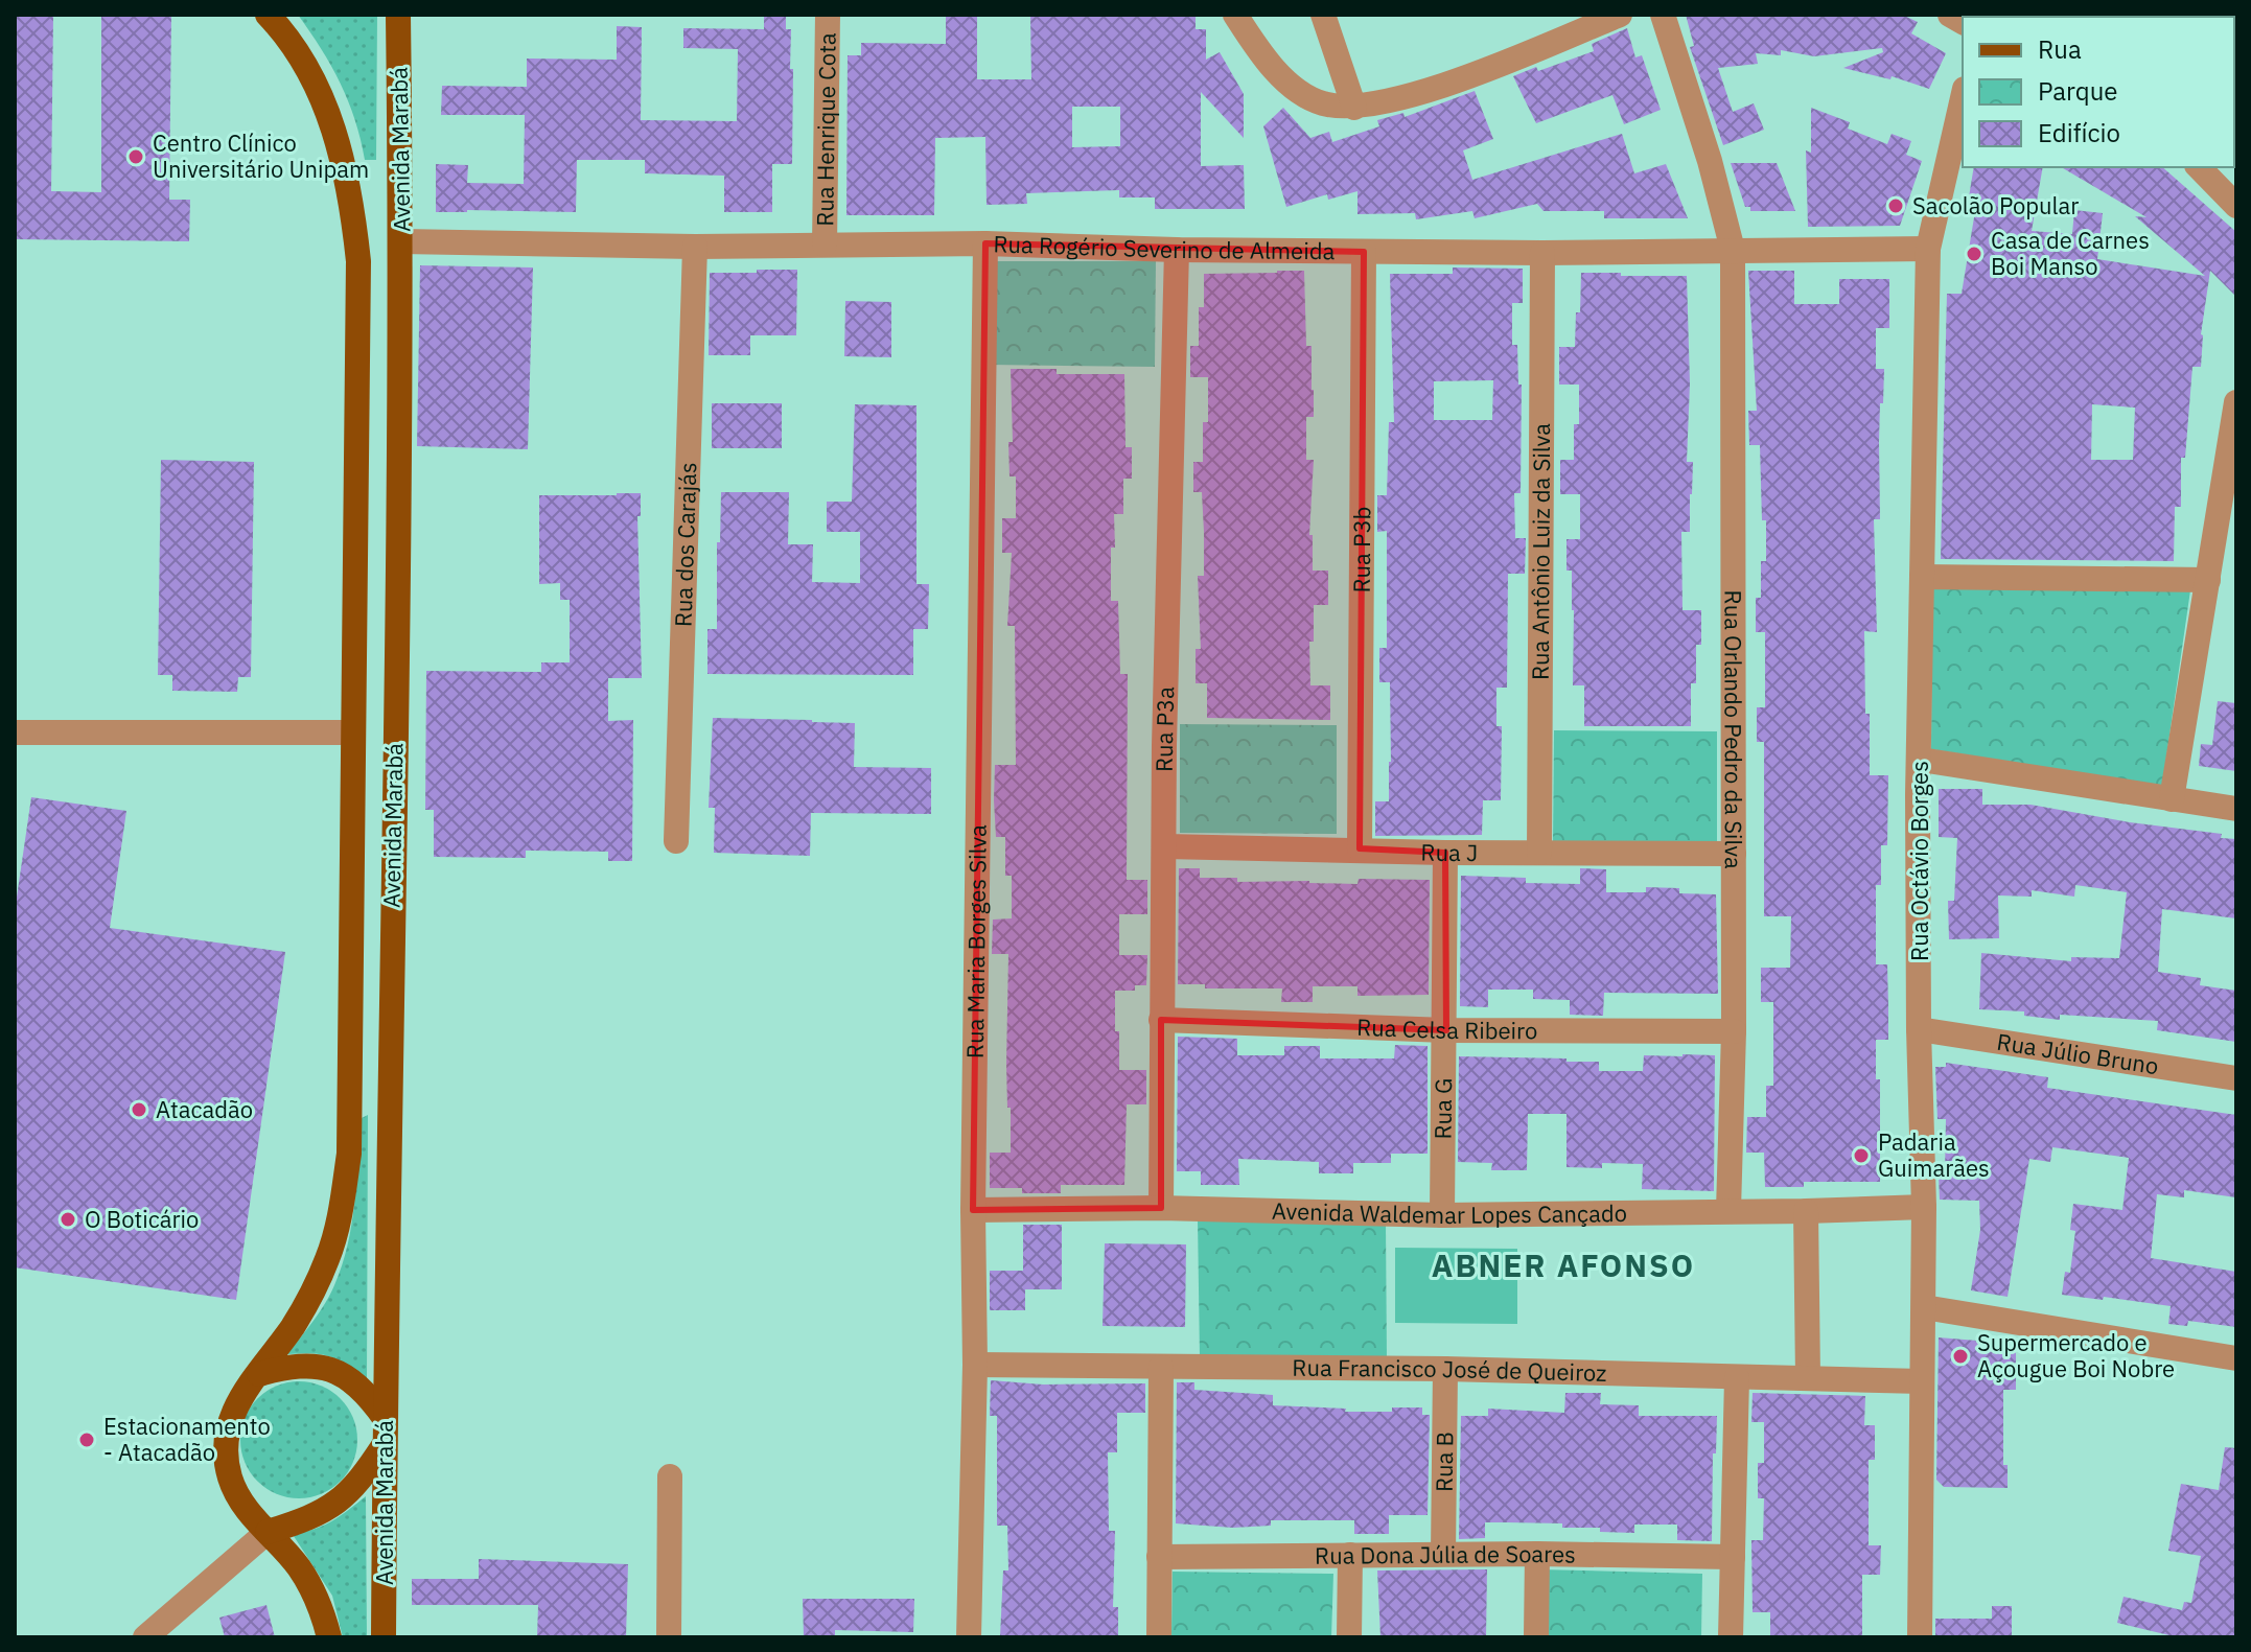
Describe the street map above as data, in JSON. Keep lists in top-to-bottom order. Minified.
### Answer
{"streets":{"main road":["Avenida Marabá"],"street":["Rua Henrique Cota","Rua Rogério Severino de Almeida","Rua dos Carajás","Rua P3b","Rua Antônio Luiz da Silva","Rua P3a","Rua Orlando Pedro da Silva","Rua J","Rua Octávio Borges","Rua Maria Borges Silva","Rua Celsa Ribeiro","Rua Júlio Bruno","Rua G","Avenida Waldemar Lopes Cançado","Rua Francisco José de Queiroz","Rua B","Rua Dona Júlia de Soares"]},"crossings":[["Rua Henrique Cota","Rua Rogério Severino de Almeida"],["Avenida Marabá","Rua Rogério Severino de Almeida"],["Rua Rogério Severino de Almeida","Rua dos Carajás"],["Rua Rogério Severino de Almeida","Rua P3b"],["Rua Rogério Severino de Almeida","Rua Antônio Luiz da Silva"],["Rua Rogério Severino de Almeida","Rua P3a"],["Rua Rogério Severino de Almeida","Rua Orlando Pedro da Silva"],["Rua Rogério Severino de Almeida","Rua Octávio Borges"],["Rua Rogério Severino de Almeida","Rua Maria Borges Silva"],["Rua P3b","Rua J"],["Rua Antônio Luiz da Silva","Rua J"],["Rua P3a","Rua J"],["Rua P3a","Rua Celsa Ribeiro"],["Rua P3a","Avenida Waldemar Lopes Cançado"],["Rua Orlando Pedro da Silva","Rua J"],["Rua Orlando Pedro da Silva","Rua Celsa Ribeiro"],["Rua Orlando Pedro da Silva","Avenida Waldemar Lopes Cançado"],["Rua J","Rua G"],["Rua Octávio Borges","Rua Júlio Bruno"],["Rua Octávio Borges","Avenida Waldemar Lopes Cançado"],["Rua Octávio Borges","Rua Francisco José de Queiroz"],["Rua Maria Borges Silva","Avenida Waldemar Lopes Cançado"],["Rua Maria Borges Silva","Rua Francisco José de Queiroz"],["Rua Celsa Ribeiro","Rua G"],["Rua G","Avenida Waldemar Lopes Cançado"],["Rua Francisco José de Queiroz","Rua B"],["Rua B","Rua Dona Júlia de Soares"]],"districts":["ABNER AFONSO"],"places":["Centro Clínico Universitário Unipam","Sacolão Popular","Casa de Carnes Boi Manso","Atacadão","Padaria Guimarães","O Boticário","Supermercado e Açougue Boi Nobre","Estacionamento - Atacadão"],"legend":["Rua","Parque","Edifício"]}
